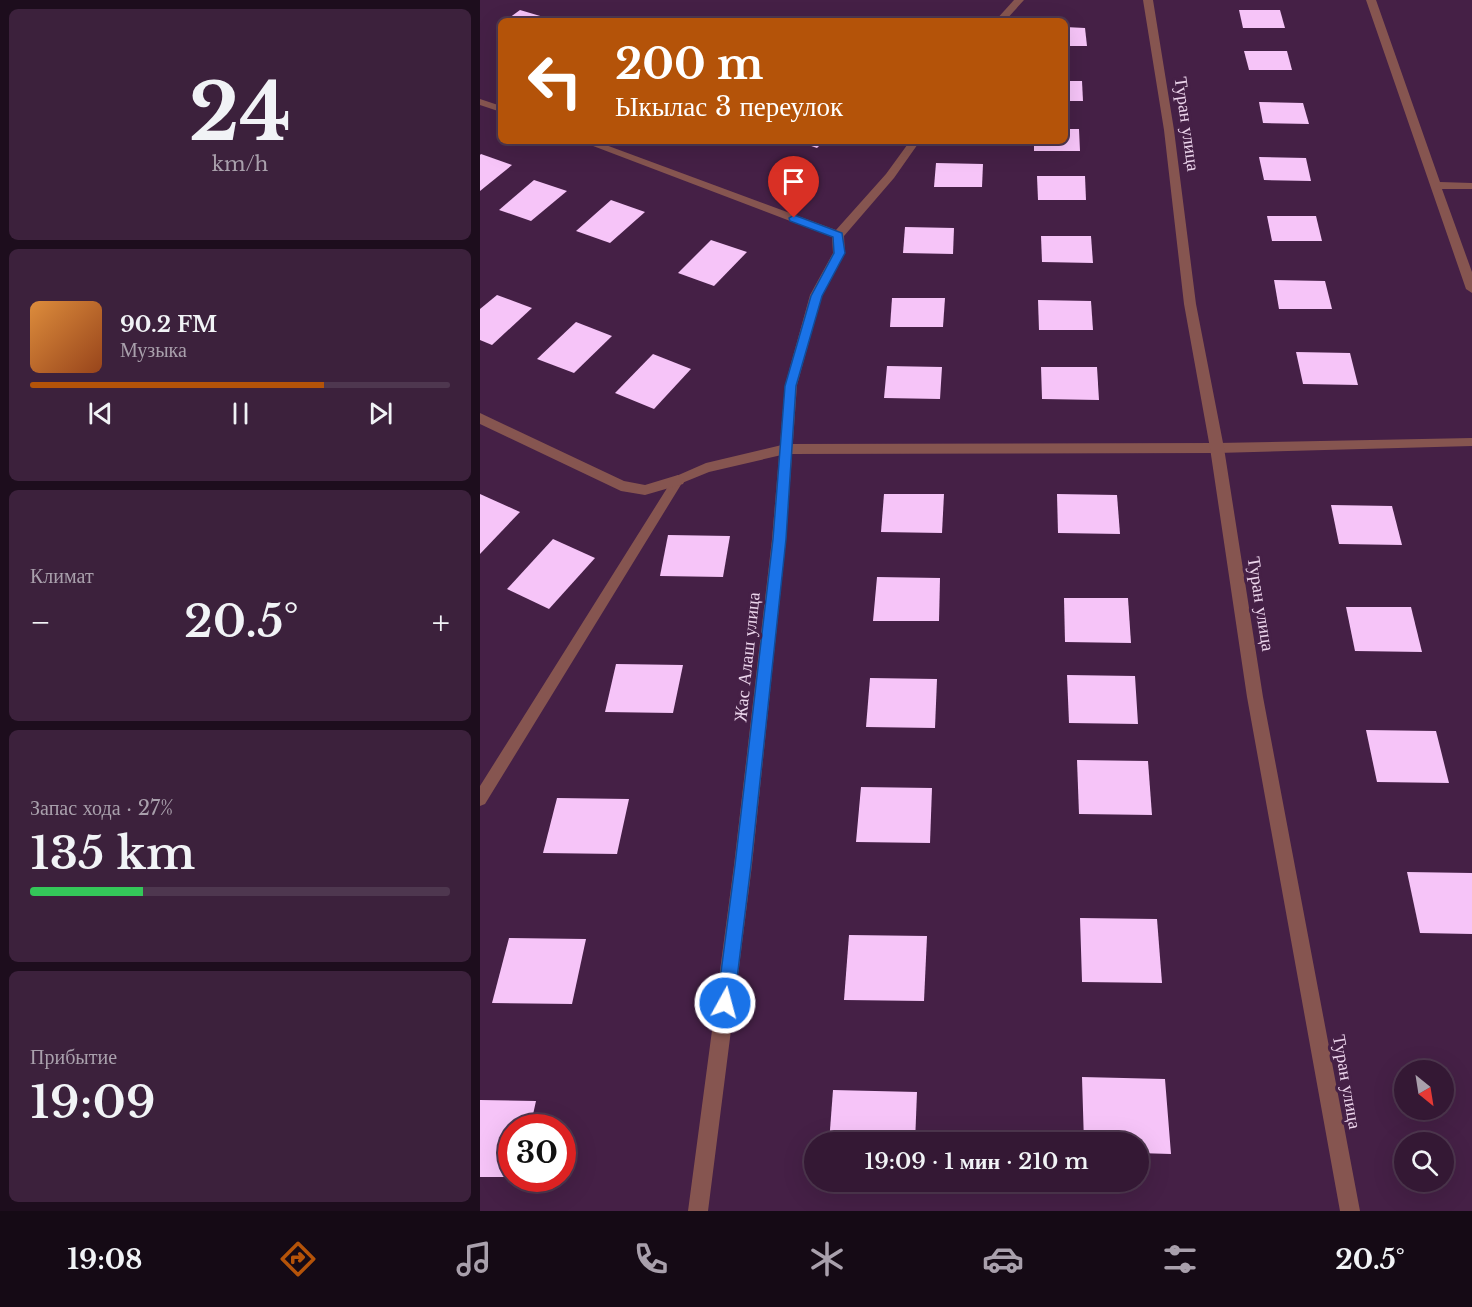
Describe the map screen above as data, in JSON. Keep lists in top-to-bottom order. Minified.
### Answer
{"streets":{"street":["Туран улица","Жас Алаш улица"]},"north":"bottom right","page":{"tile":[["24","km/h"],"Климат",["Запас хода · 27%","135 km"],["Прибытие","19:09"]],"turn":["200 m","Ыкылас 3 переулок"],"song":["90.2 FM","Музыка"],"heat":["−","20.5°","+"],"limit":"30","trip":"19:09 · 1 мин · 210 m","tabs":["19:08","20.5°"]}}
